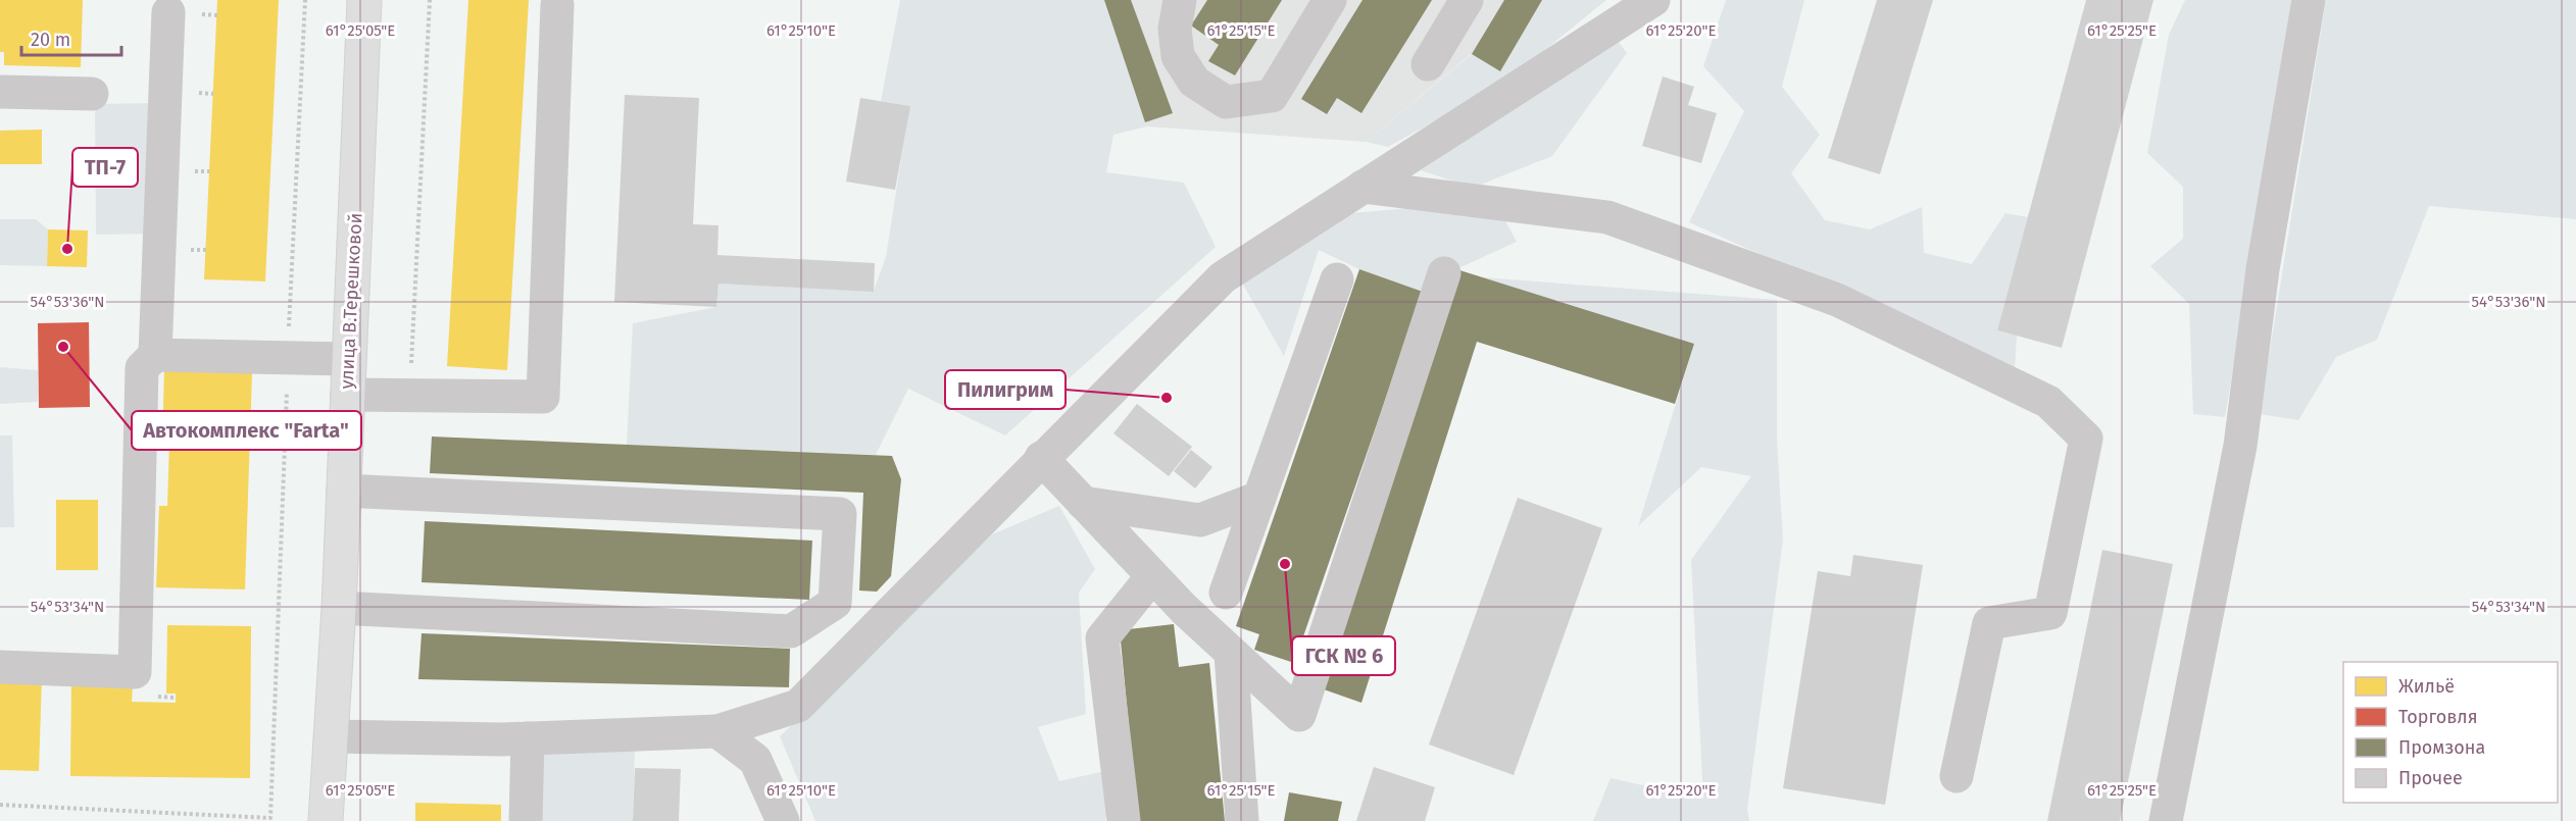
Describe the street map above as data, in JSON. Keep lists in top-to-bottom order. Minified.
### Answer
{"streets":{"main road":["улица В.Терешковой"]},"places":["ТП-7","Автокомплекс \"Farta\"","Пилигрим","ГСК № 6"],"legend":["Жильё","Торговля","Промзона","Прочее"],"scale_bar":"20 m","coordinates":["61°25'05\"E","61°25'10\"E","61°25'15\"E","61°25'20\"E","61°25'25\"E","54°53'36\"N","54°53'34\"N"]}
